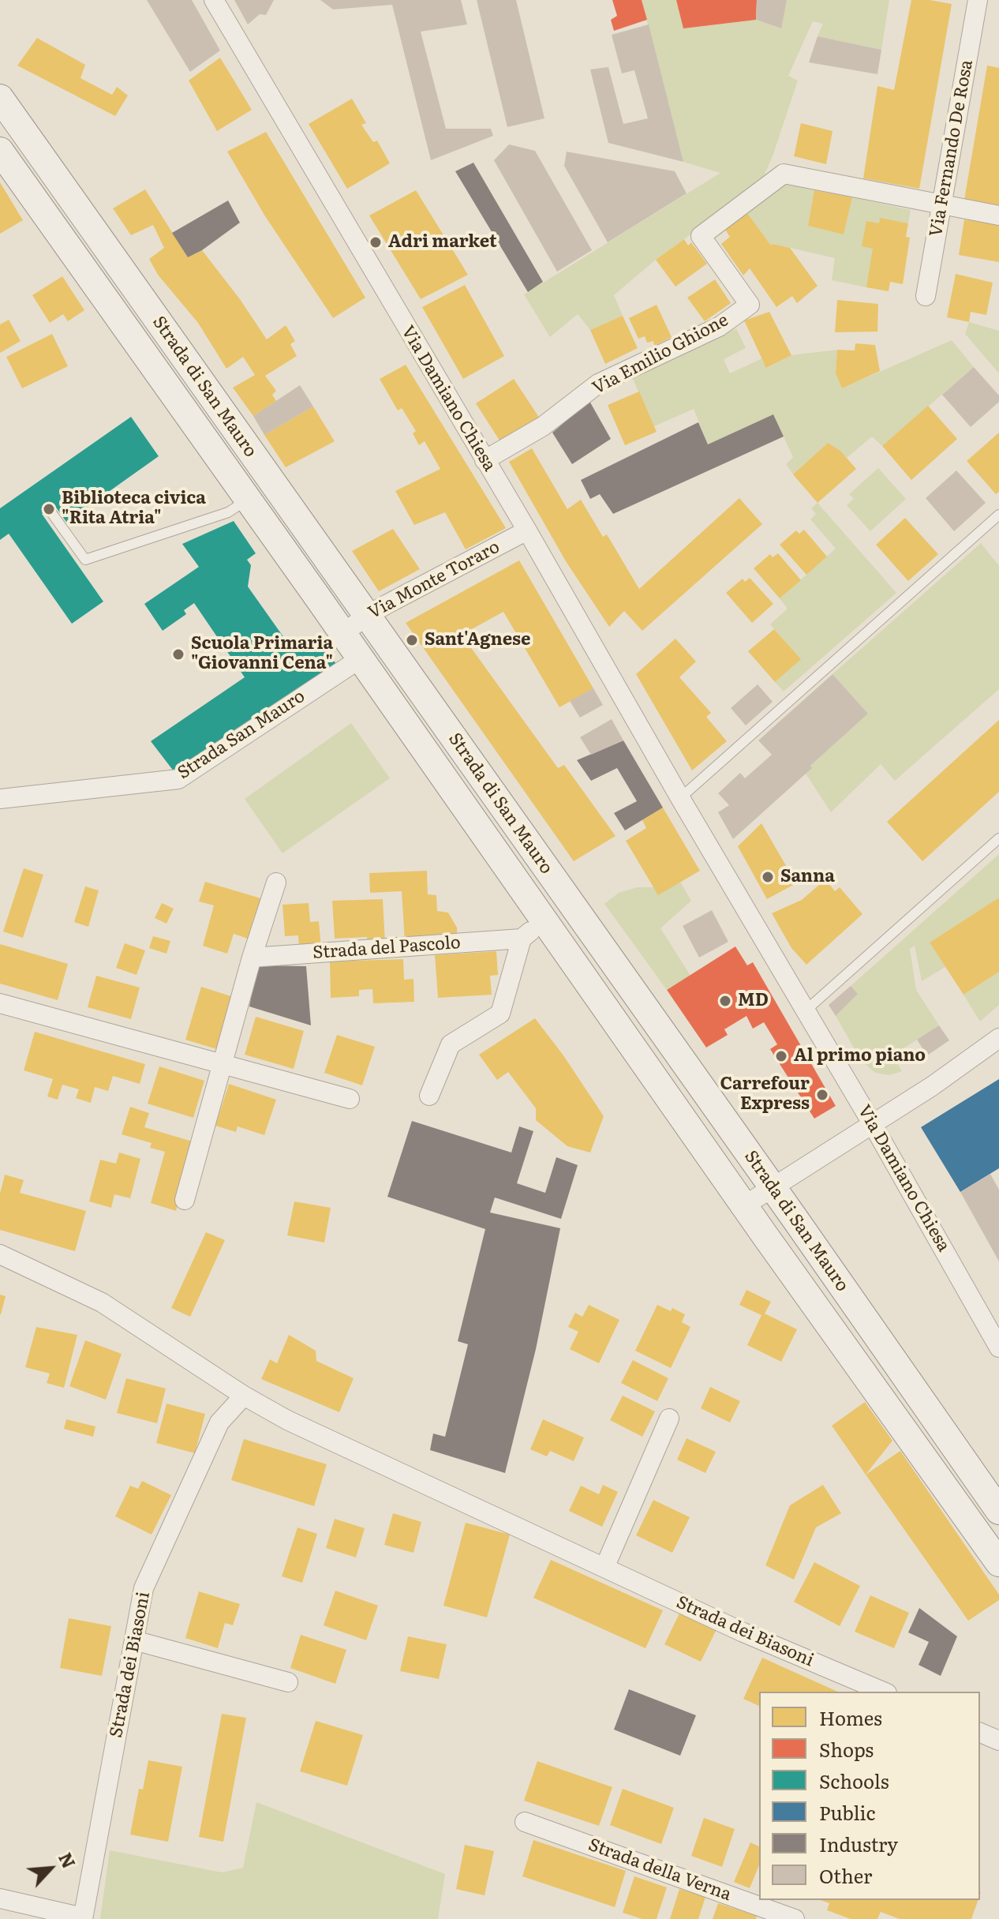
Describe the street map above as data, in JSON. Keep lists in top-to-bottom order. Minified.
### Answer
{"streets":{"main road":["Strada di San Mauro"],"street":["Via Fernando De Rosa","Via Emilio Ghione","Via Damiano Chiesa","Via Monte Toraro","Strada San Mauro","Strada del Pascolo","Strada dei Biasoni","Strada della Verna"]},"crossings":[["Via Fernando De Rosa","Via Emilio Ghione"],["Via Emilio Ghione","Via Damiano Chiesa"],["Strada di San Mauro","Via Monte Toraro"],["Strada di San Mauro","Strada San Mauro"],["Via Damiano Chiesa","Via Monte Toraro"]],"places":["Adri market","Biblioteca civica \"Rita Atria\"","Sant'Agnese","Scuola Primaria \"Giovanni Cena\"","Sanna","MD","Al primo piano","Carrefour Express"],"legend":["Homes","Shops","Schools","Public","Industry","Other"],"north":"top right"}
